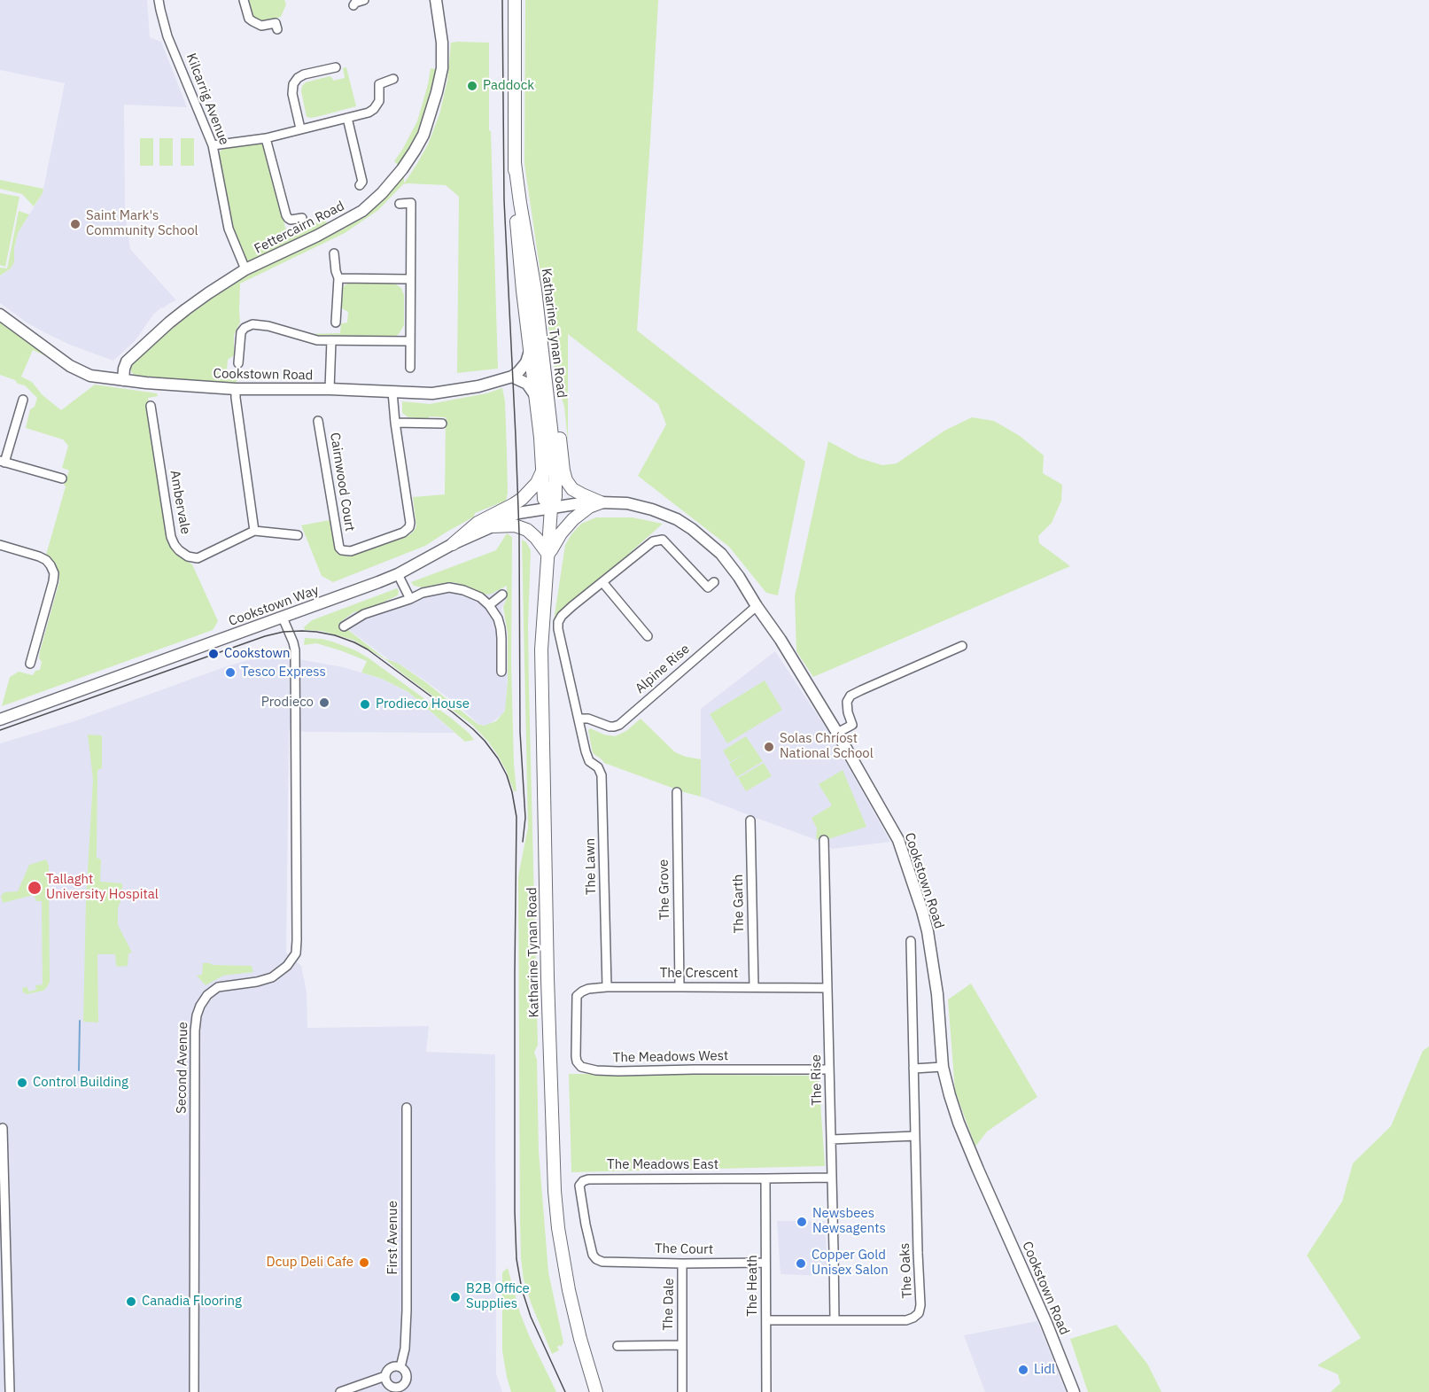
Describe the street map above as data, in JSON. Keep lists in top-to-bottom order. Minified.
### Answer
{"streets":{"main road":["Katharine Tynan Road"],"street":["Kilcarrig Avenue","Fettercairn Road","Cookstown Road","Cairnwood Court","Ambervale","Cookstown Way","Alpine Rise","The Lawn","The Grove","The Garth","The Crescent","The Meadows West","Second Avenue","The Rise","The Meadows East","First Avenue","The Court","The Oaks","The Heath","The Dale"]},"crossings":[["Kilcarrig Avenue","Fettercairn Road"],["Fettercairn Road","Cookstown Road"],["Katharine Tynan Road","Cookstown Road"],["Katharine Tynan Road","Cookstown Way"],["Cookstown Road","Cookstown Way"],["Cookstown Road","Alpine Rise"],["Cookstown Way","Second Avenue"],["Alpine Rise","The Lawn"],["The Lawn","The Crescent"],["The Grove","The Crescent"],["The Garth","The Crescent"],["The Crescent","The Meadows West"],["The Crescent","The Rise"],["The Meadows West","The Rise"],["The Rise","The Meadows East"],["The Rise","The Oaks"],["The Meadows East","The Court"],["The Meadows East","The Heath"],["The Court","The Heath"],["The Court","The Dale"],["The Oaks","The Heath"]],"places":["Paddock","Saint Mark's Community School","Cookstown","Tesco Express","Prodieco","Prodieco House","Solas Chríost National School","Tallaght University Hospital","Control Building","Newsbees Newsagents","Dcup Deli Cafe","Copper Gold Unisex Salon","B2B Office Supplies","Canadia Flooring","Lidl"]}
